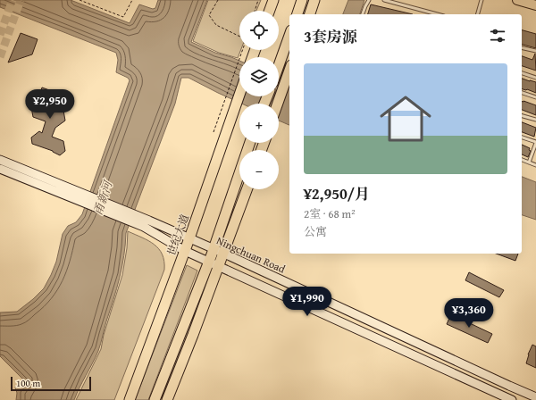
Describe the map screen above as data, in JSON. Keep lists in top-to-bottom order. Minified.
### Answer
{"streets":{"highway":["世纪大道"],"main road":["Ningchuan Road"]},"crossings":[["世纪大道","Ningchuan Road"]],"water":["甬新河"],"scale_bar":"100 m","page":{"map_buttons":["+","−"],"heading":"3套房源","list":[{"name":"¥2,950/月","note":"2室 · 68 m² · 公寓"}],"price":["¥2,950","¥1,990","¥3,360"],"scale":"100 m"}}
